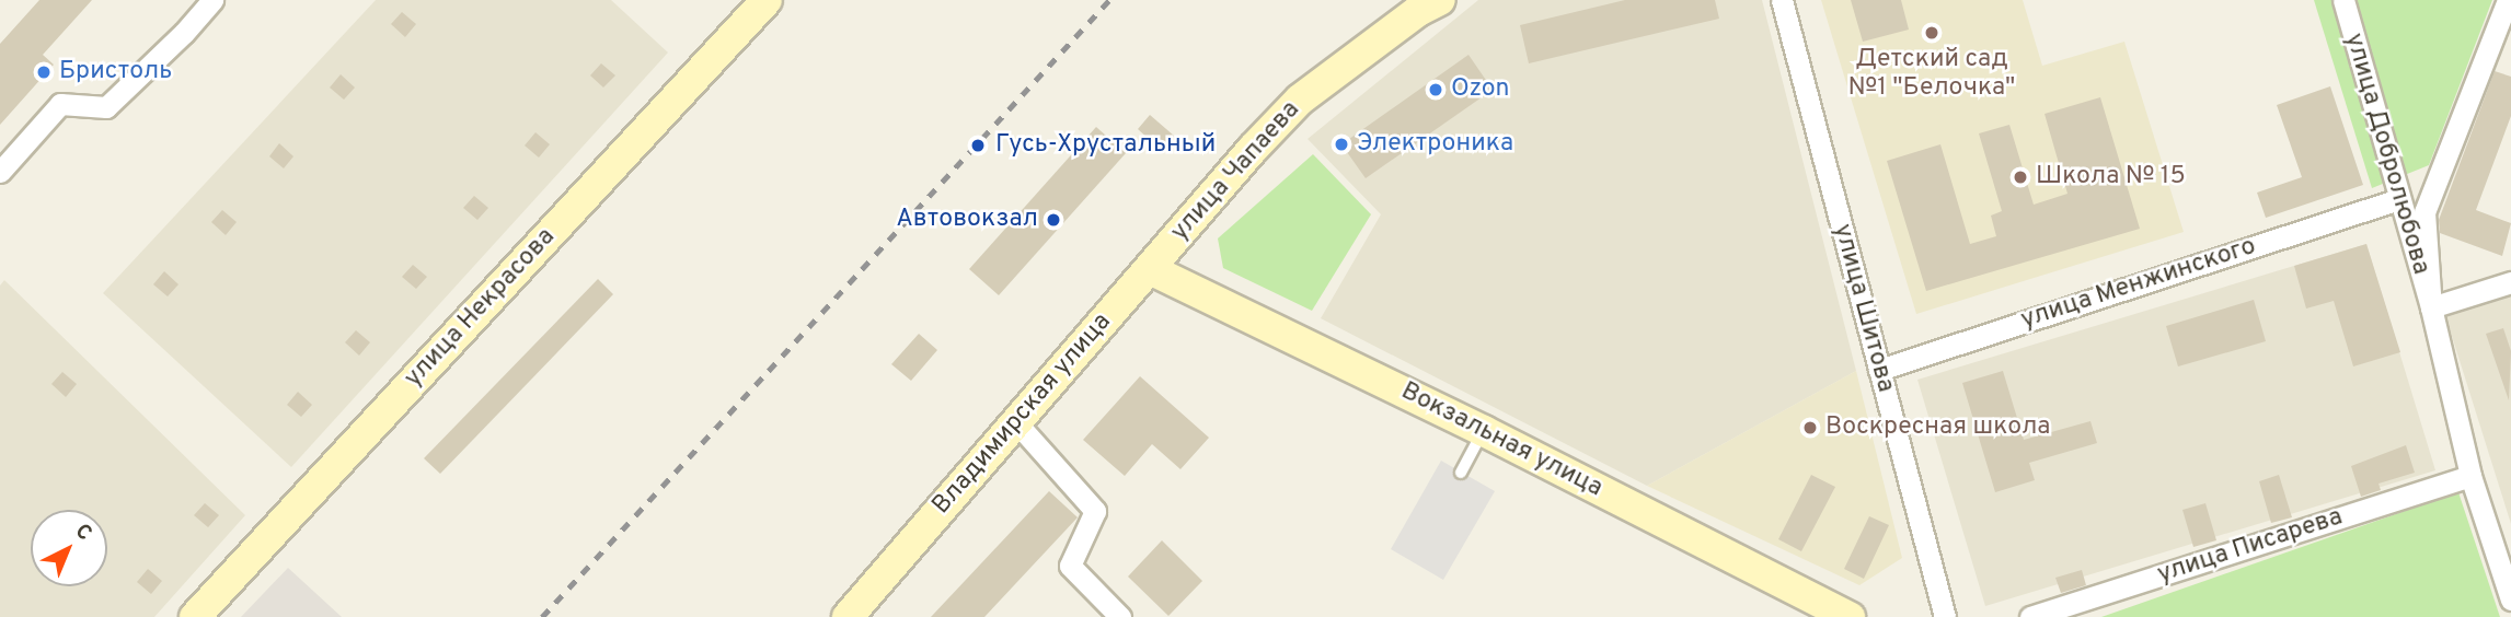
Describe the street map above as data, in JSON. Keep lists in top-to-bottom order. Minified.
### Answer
{"streets":{"street":["улица Добролюбова","улица Чапаева","улица Менжинского","улица Некрасова","улица Шитова","Владимирская улица","Вокзальная улица","улица Писарева"]},"crossings":[["улица Добролюбова","улица Менжинского"],["улица Добролюбова","улица Писарева"],["улица Чапаева","Владимирская улица"],["улица Чапаева","Вокзальная улица"],["улица Менжинского","улица Шитова"],["Владимирская улица","Вокзальная улица"]],"places":["Детский сад №1 \"Белочка\"","Бристоль","Ozon","Электроника","Гусь-Хрустальный","Школа № 15","Автовокзал","Воскресная школа"],"north":"top right"}
